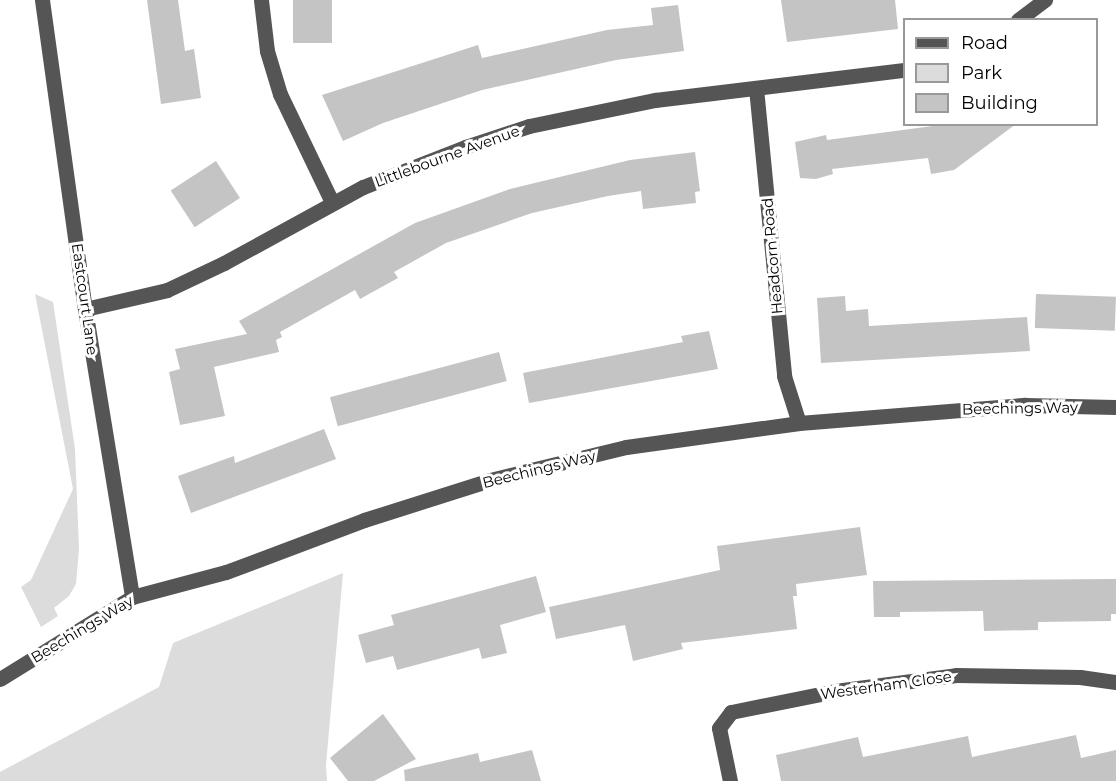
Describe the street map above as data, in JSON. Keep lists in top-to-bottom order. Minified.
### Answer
{"streets":{"street":["Littlebourne Avenue","Headcorn Road","Eastcourt Lane","Beechings Way","Westerham Close"]},"crossings":[["Littlebourne Avenue","Headcorn Road"],["Littlebourne Avenue","Eastcourt Lane"],["Headcorn Road","Beechings Way"],["Eastcourt Lane","Beechings Way"]],"legend":["Road","Park","Building"]}
